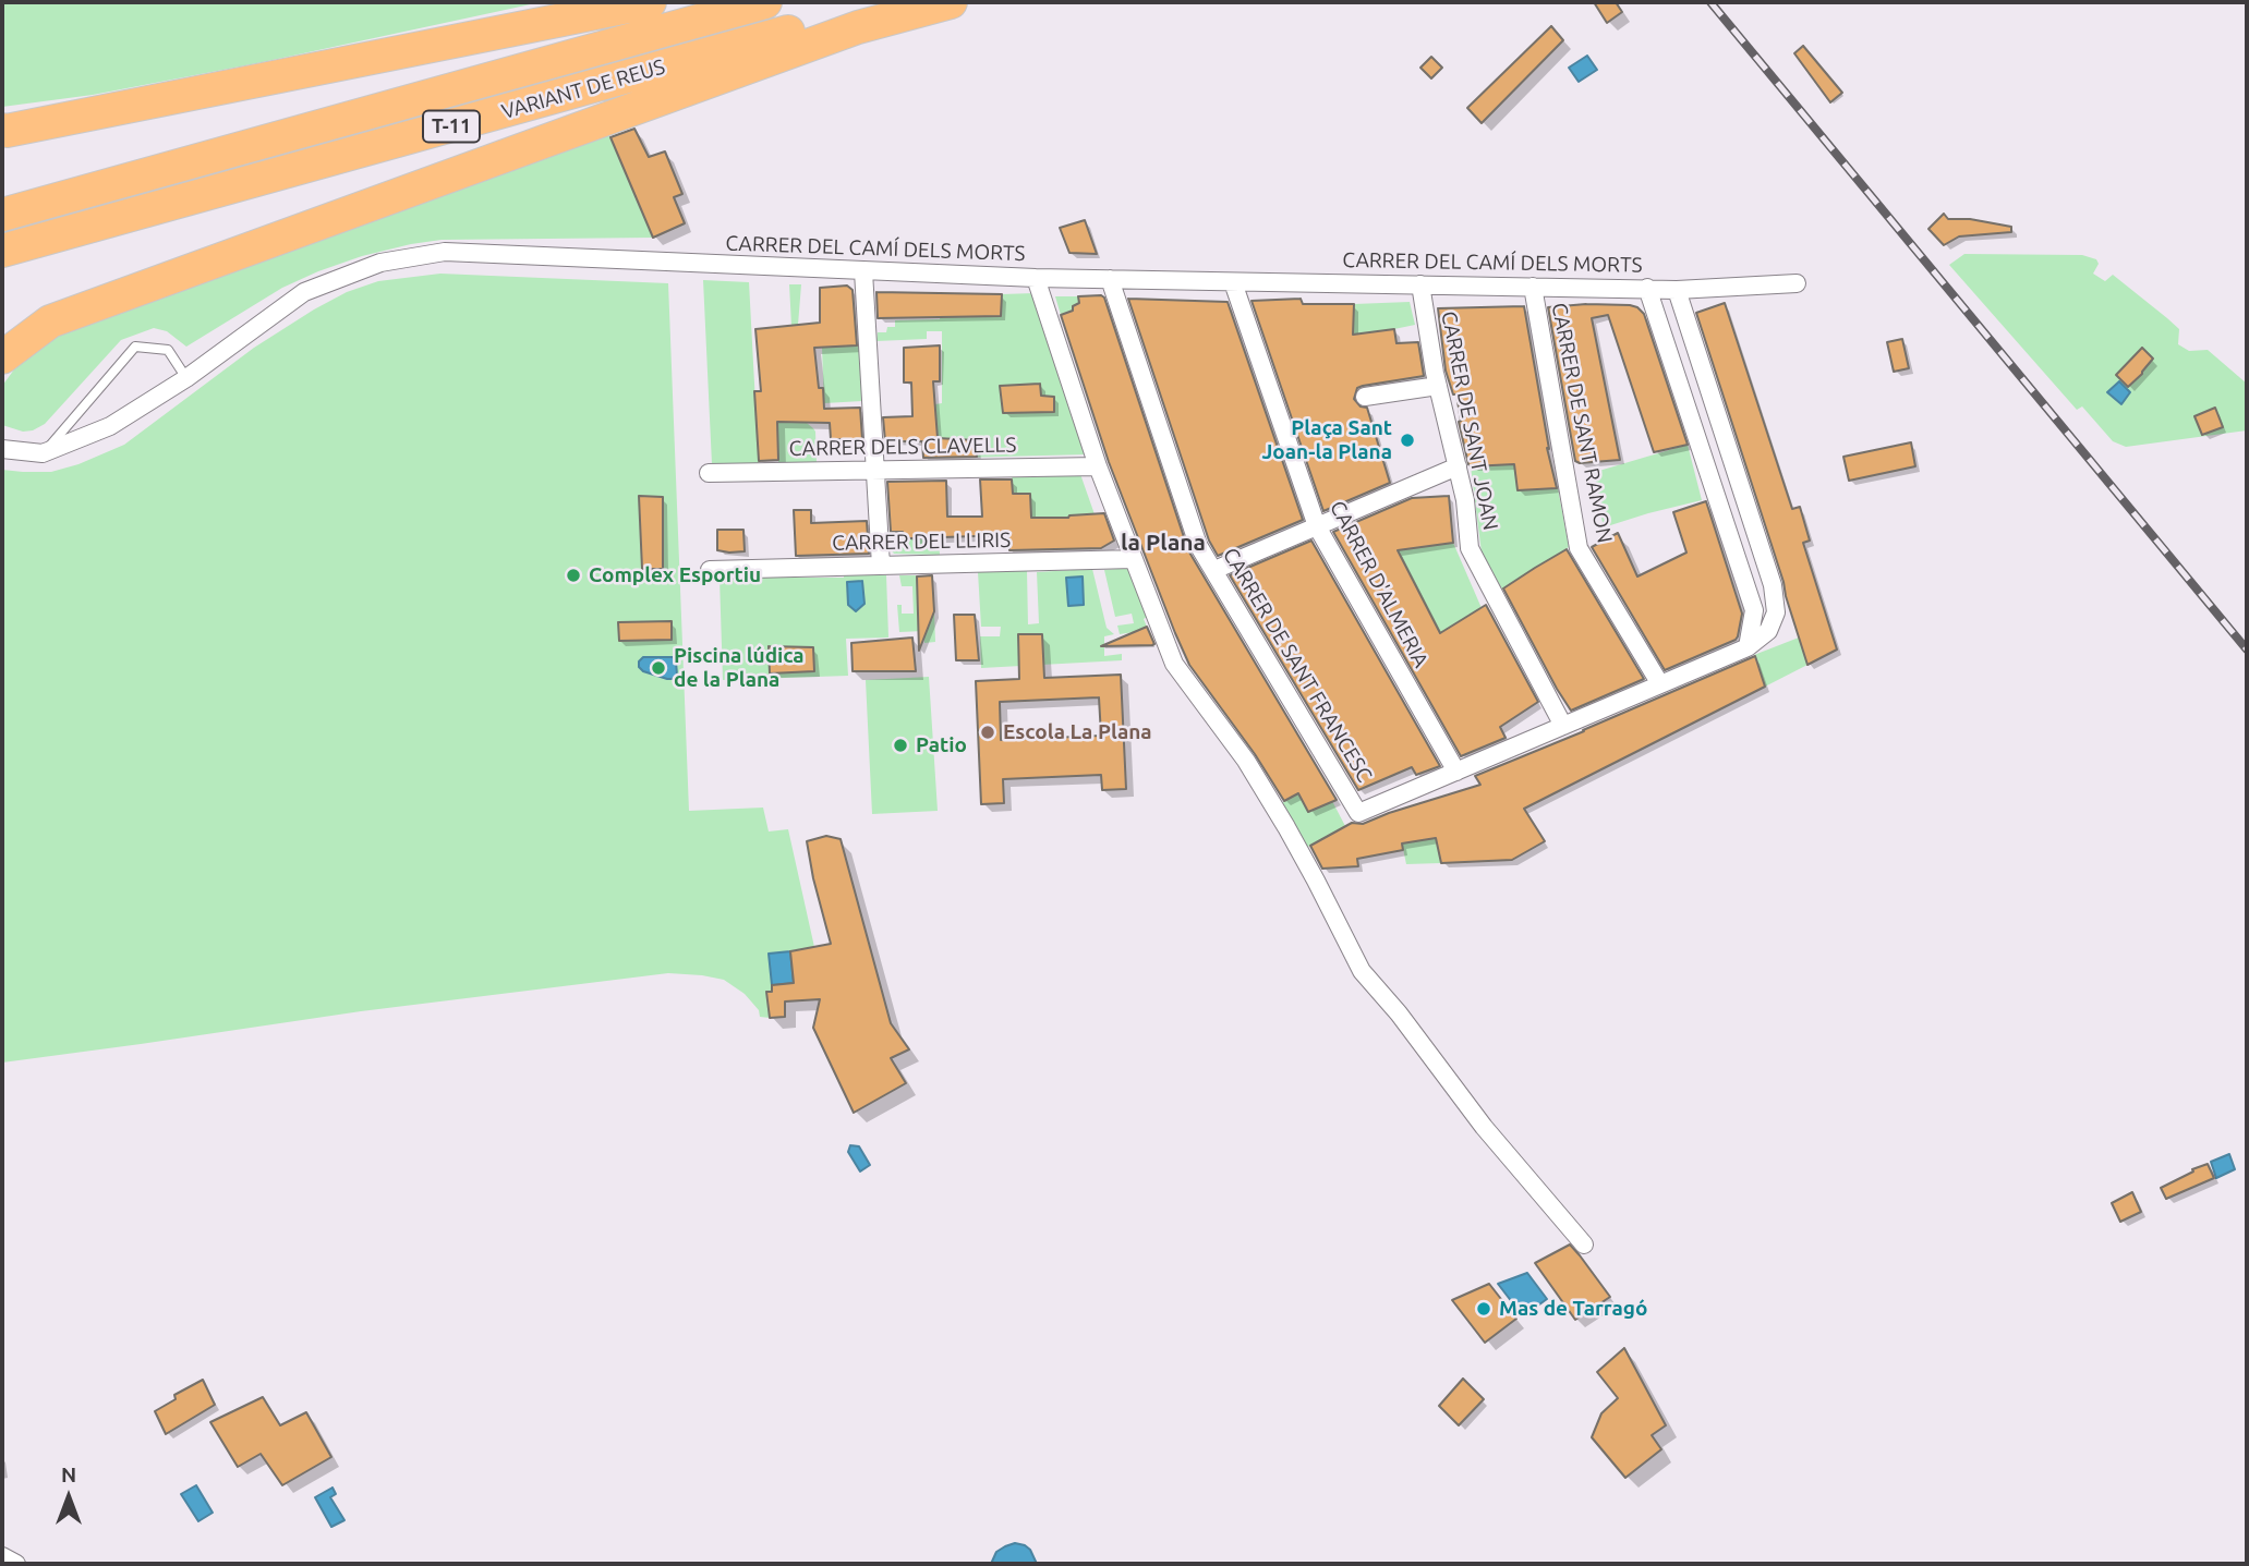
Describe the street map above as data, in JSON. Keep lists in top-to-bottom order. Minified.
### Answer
{"streets":{"highway":["VARIANT DE REUS","T-11"],"street":["CARRER DEL CAMÍ DELS MORTS","CARRER DE SANT JOAN","CARRER DE SANT RAMON","CARRER DELS CLAVELLS","CARRER DEL LLIRIS","CARRER D'ALMERIA","CARRER DE SANT FRANCESC"]},"crossings":[["CARRER DEL CAMÍ DELS MORTS","CARRER DE SANT JOAN"],["CARRER DEL CAMÍ DELS MORTS","CARRER DE SANT RAMON"],["CARRER DEL CAMÍ DELS MORTS","CARRER D'ALMERIA"],["CARRER DEL CAMÍ DELS MORTS","CARRER DE SANT FRANCESC"],["CARRER D'ALMERIA","CARRER DE SANT FRANCESC"]],"districts":["la Plana"],"places":["Plaça Sant Joan-la Plana","Complex Esportiu","Piscina lúdica de la Plana","Escola La Plana","Patio","Mas de Tarragó"],"north":"top"}
